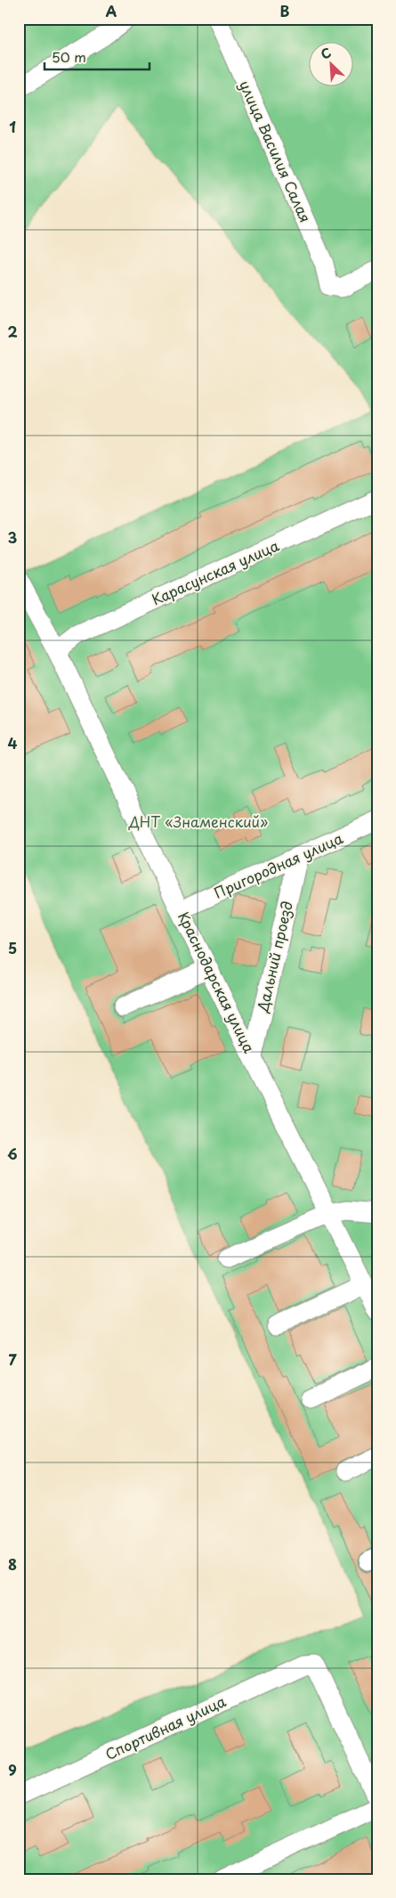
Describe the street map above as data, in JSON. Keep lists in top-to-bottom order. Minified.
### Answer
{"streets":{"street":["улица Василия Салая","Карасунская улица","Пригородная улица","Дальний проезд","Краснодарская улица","Спортивная улица"]},"crossings":[["Карасунская улица","Краснодарская улица"],["Пригородная улица","Дальний проезд"],["Пригородная улица","Краснодарская улица"],["Дальний проезд","Краснодарская улица"]],"parks":["ДНТ «Знаменский»"],"scale_bar":"50 m","north":"top left","grid":{"columns":["A","B"],"rows":["1","2","3","4","5","6","7","8","9"]}}
